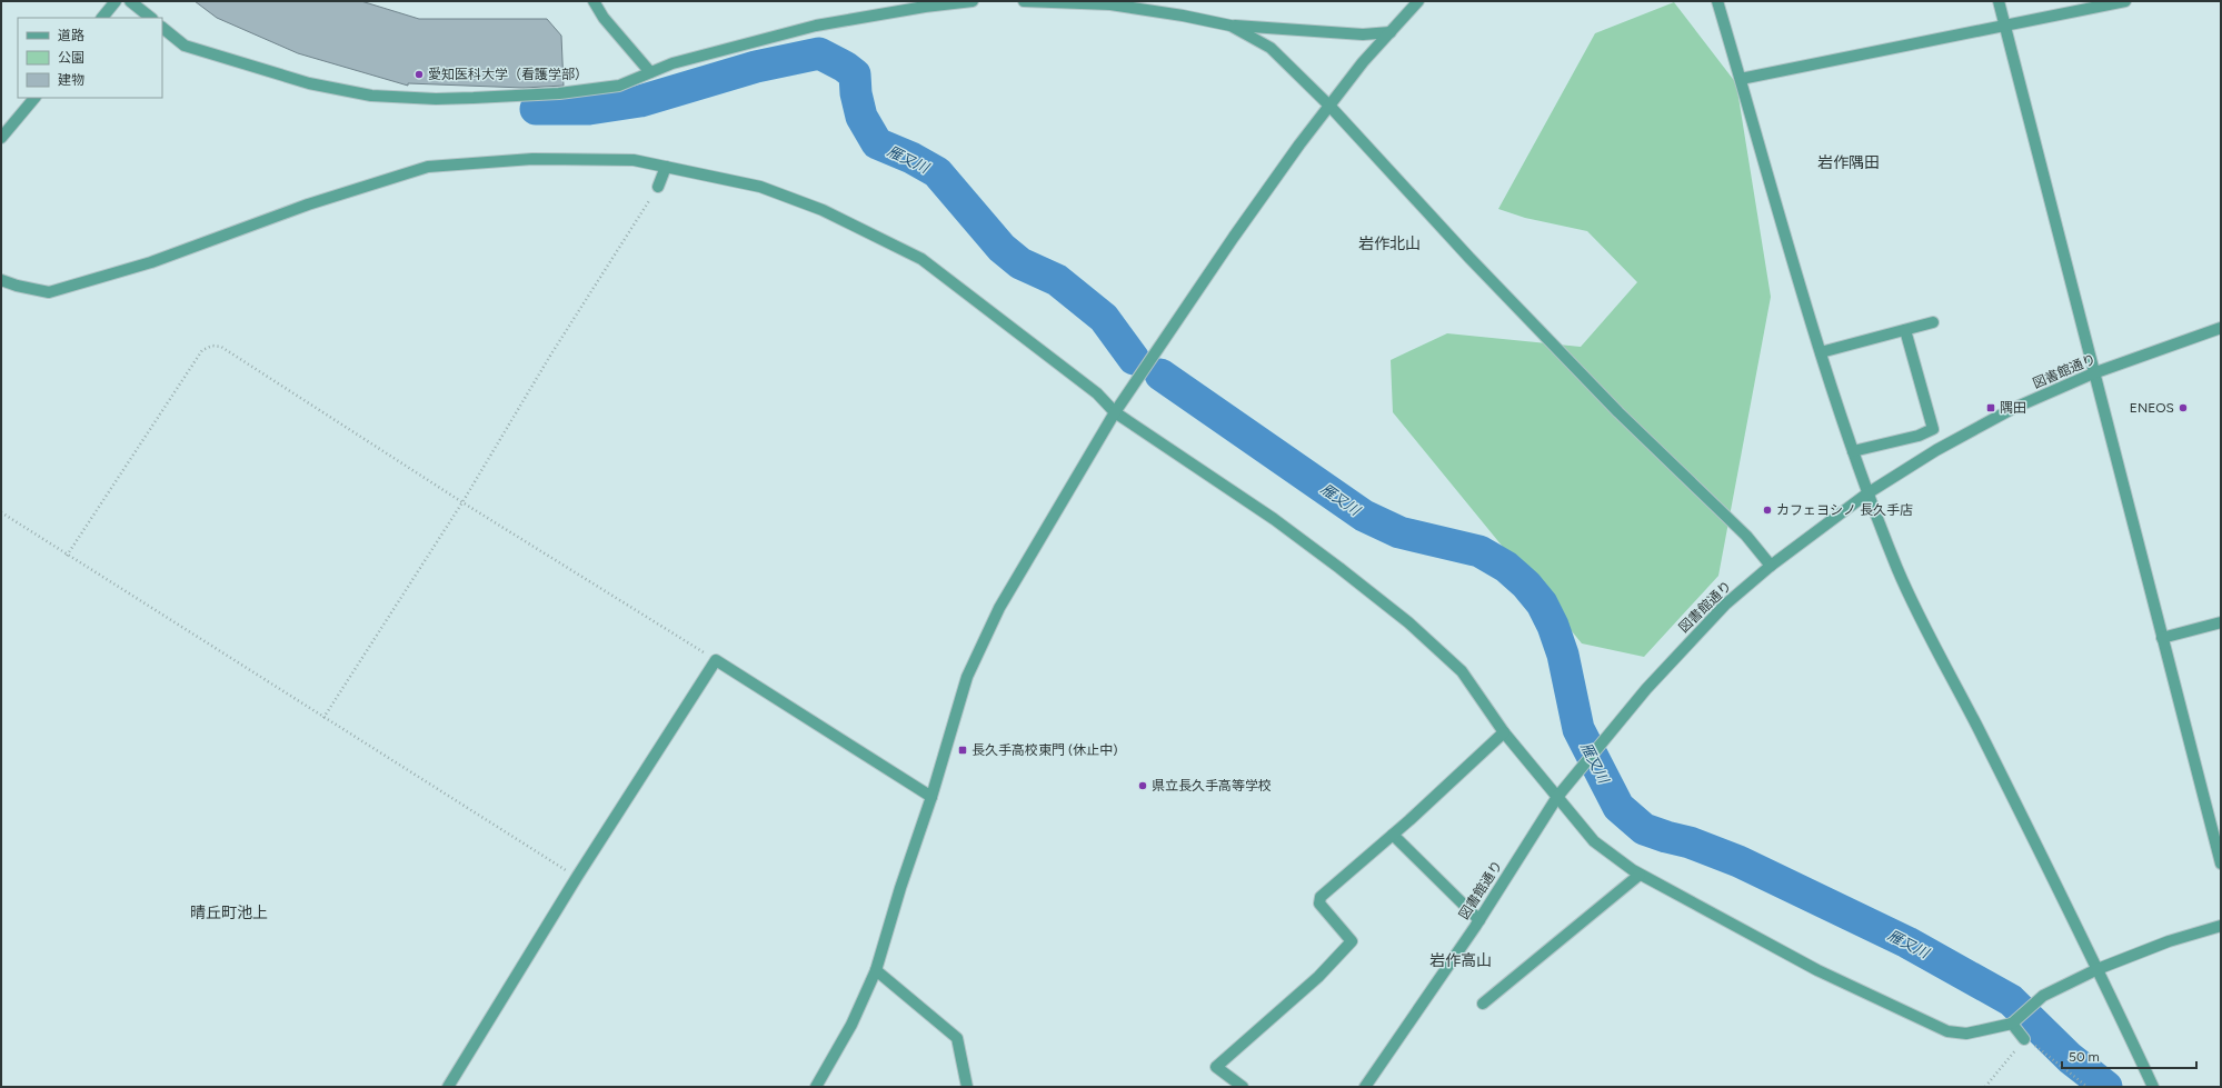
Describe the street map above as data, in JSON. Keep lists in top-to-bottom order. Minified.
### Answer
{"streets":{"street":["図書館通り"]},"districts":["岩作隅田","岩作北山","晴丘町池上","岩作高山"],"water":["雁又川"],"places":{"other":["愛知医科大学（看護学部）","ENEOS","カフェヨシノ 長久手店","県立長久手高等学校"],"transit":["隅田","長久手高校東門 (休止中)"]},"legend":["道路","公園","建物"],"scale_bar":"50 m"}
